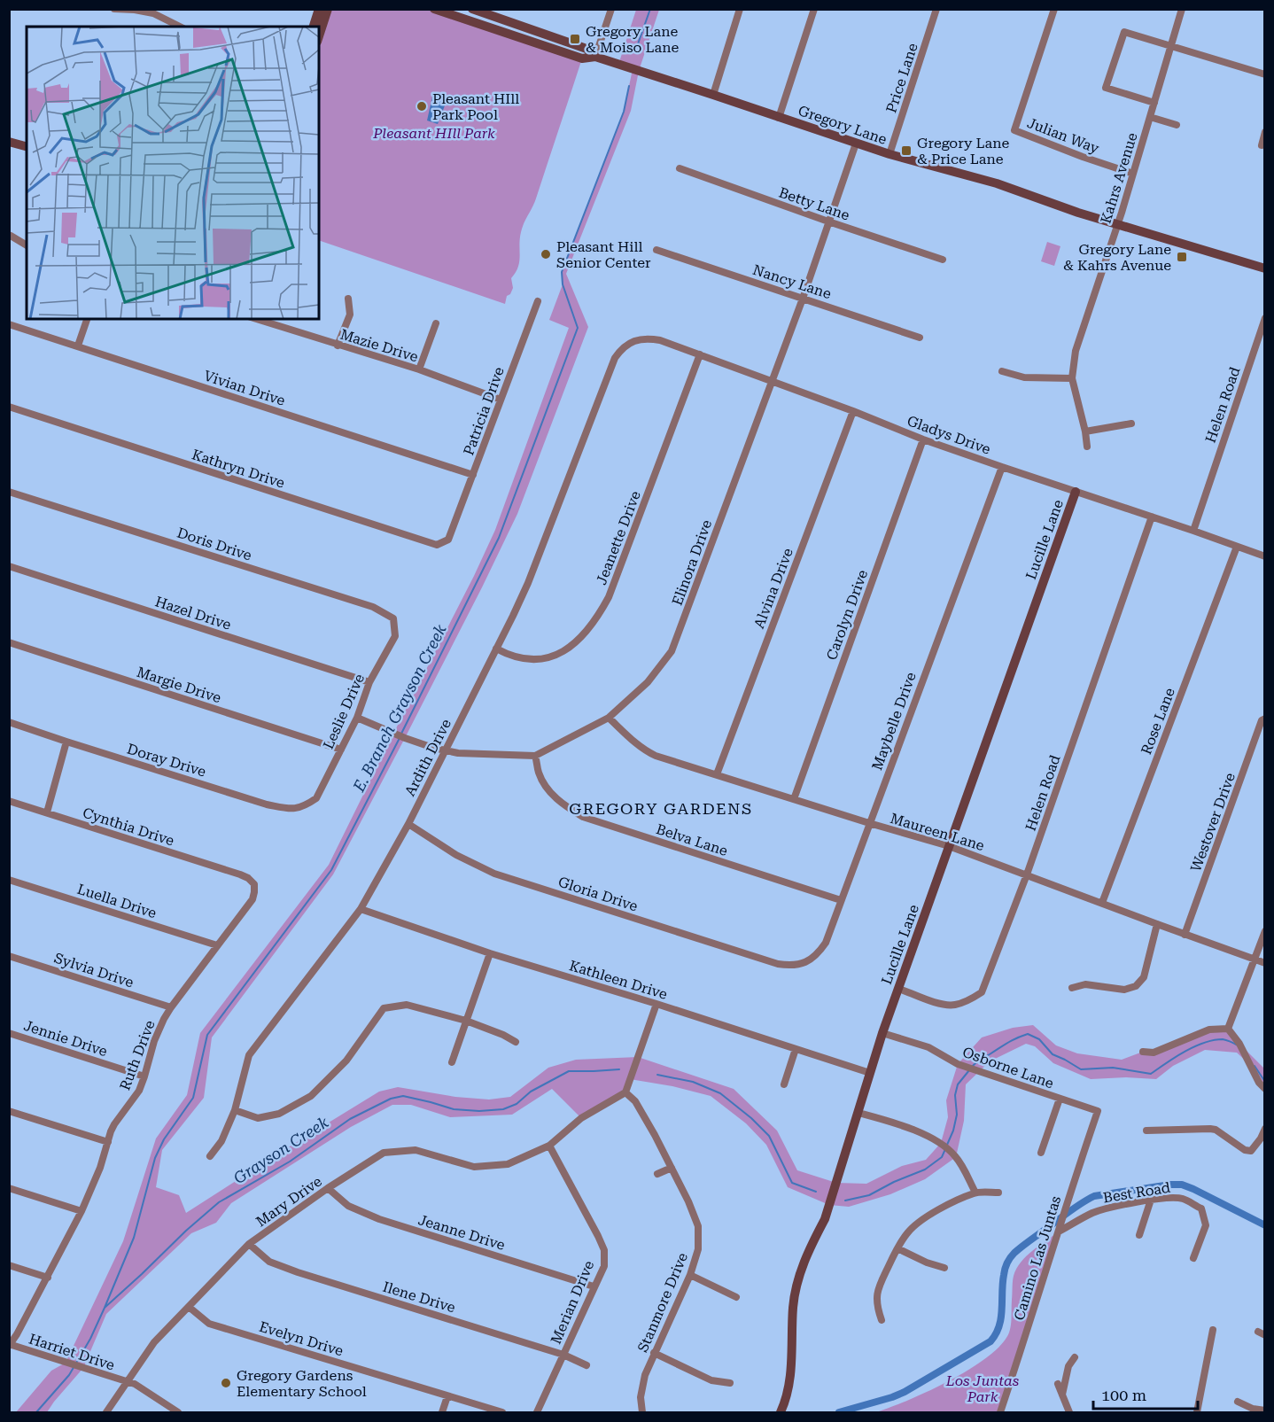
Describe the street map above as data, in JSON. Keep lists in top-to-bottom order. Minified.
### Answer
{"streets":{"street":["Price Lane","Gregory Lane","Julian Way","Kahrs Avenue","Betty Lane","Nancy Lane","Mazie Drive","Vivian Drive","Helen Road","Patricia Drive","Gladys Drive","Kathryn Drive","Jeanette Drive","Lucille Lane","Doris Drive","Elinora Drive","Alvina Drive","Hazel Drive","Carolyn Drive","Margie Drive","Leslie Drive","Maybelle Drive","Rose Lane","Ardith Drive","Doray Drive","Westover Drive","Cynthia Drive","Maureen Lane","Belva Lane","Gloria Drive","Luella Drive","Sylvia Drive","Kathleen Drive","Jennie Drive","Ruth Drive","Osborne Lane","Best Road","Mary Drive","Jeanne Drive","Camino Las Juntas","Ilene Drive","Merian Drive","Stanmore Drive","Evelyn Drive","Harriet Drive"]},"crossings":[["Price Lane","Gregory Lane"],["Gregory Lane","Kahrs Avenue"],["Gregory Lane","Elinora Drive"],["Julian Way","Kahrs Avenue"],["Betty Lane","Elinora Drive"],["Nancy Lane","Elinora Drive"],["Mazie Drive","Patricia Drive"],["Vivian Drive","Patricia Drive"],["Helen Road","Gladys Drive"],["Helen Road","Lucille Lane"],["Helen Road","Maureen Lane"],["Patricia Drive","Kathryn Drive"],["Gladys Drive","Jeanette Drive"],["Gladys Drive","Lucille Lane"],["Gladys Drive","Elinora Drive"],["Gladys Drive","Alvina Drive"],["Gladys Drive","Carolyn Drive"],["Gladys Drive","Maybelle Drive"],["Gladys Drive","Rose Lane"],["Gladys Drive","Ardith Drive"],["Jeanette Drive","Ardith Drive"],["Lucille Lane","Maureen Lane"],["Lucille Lane","Kathleen Drive"],["Lucille Lane","Osborne Lane"],["Doris Drive","Leslie Drive"],["Elinora Drive","Leslie Drive"],["Elinora Drive","Ardith Drive"],["Elinora Drive","Maureen Lane"],["Elinora Drive","Belva Lane"],["Alvina Drive","Maureen Lane"],["Hazel Drive","Leslie Drive"],["Carolyn Drive","Maureen Lane"],["Margie Drive","Leslie Drive"],["Leslie Drive","Doray Drive"],["Maybelle Drive","Maureen Lane"],["Maybelle Drive","Belva Lane"],["Maybelle Drive","Gloria Drive"],["Rose Lane","Maureen Lane"],["Ardith Drive","Gloria Drive"],["Ardith Drive","Kathleen Drive"],["Westover Drive","Maureen Lane"],["Cynthia Drive","Ruth Drive"],["Luella Drive","Ruth Drive"],["Sylvia Drive","Ruth Drive"],["Jennie Drive","Ruth Drive"],["Ruth Drive","Harriet Drive"],["Osborne Lane","Camino Las Juntas"],["Best Road","Camino Las Juntas"],["Mary Drive","Jeanne Drive"],["Mary Drive","Ilene Drive"],["Mary Drive","Merian Drive"],["Mary Drive","Stanmore Drive"],["Mary Drive","Evelyn Drive"],["Mary Drive","Harriet Drive"],["Jeanne Drive","Merian Drive"],["Ilene Drive","Merian Drive"]],"districts":["GREGORY GARDENS"],"water":["E. Branch Grayson Creek","Grayson Creek"],"parks":["Pleasant HIll Park","Los Juntas Park"],"places":{"transit":["Gregory Lane & Moiso Lane","Gregory Lane & Price Lane","Gregory Lane & Kahrs Avenue"],"other":["Pleasant HIll Park Pool","Pleasant Hill Senior Center","Gregory Gardens Elementary School"]},"scale_bar":"100 m"}
